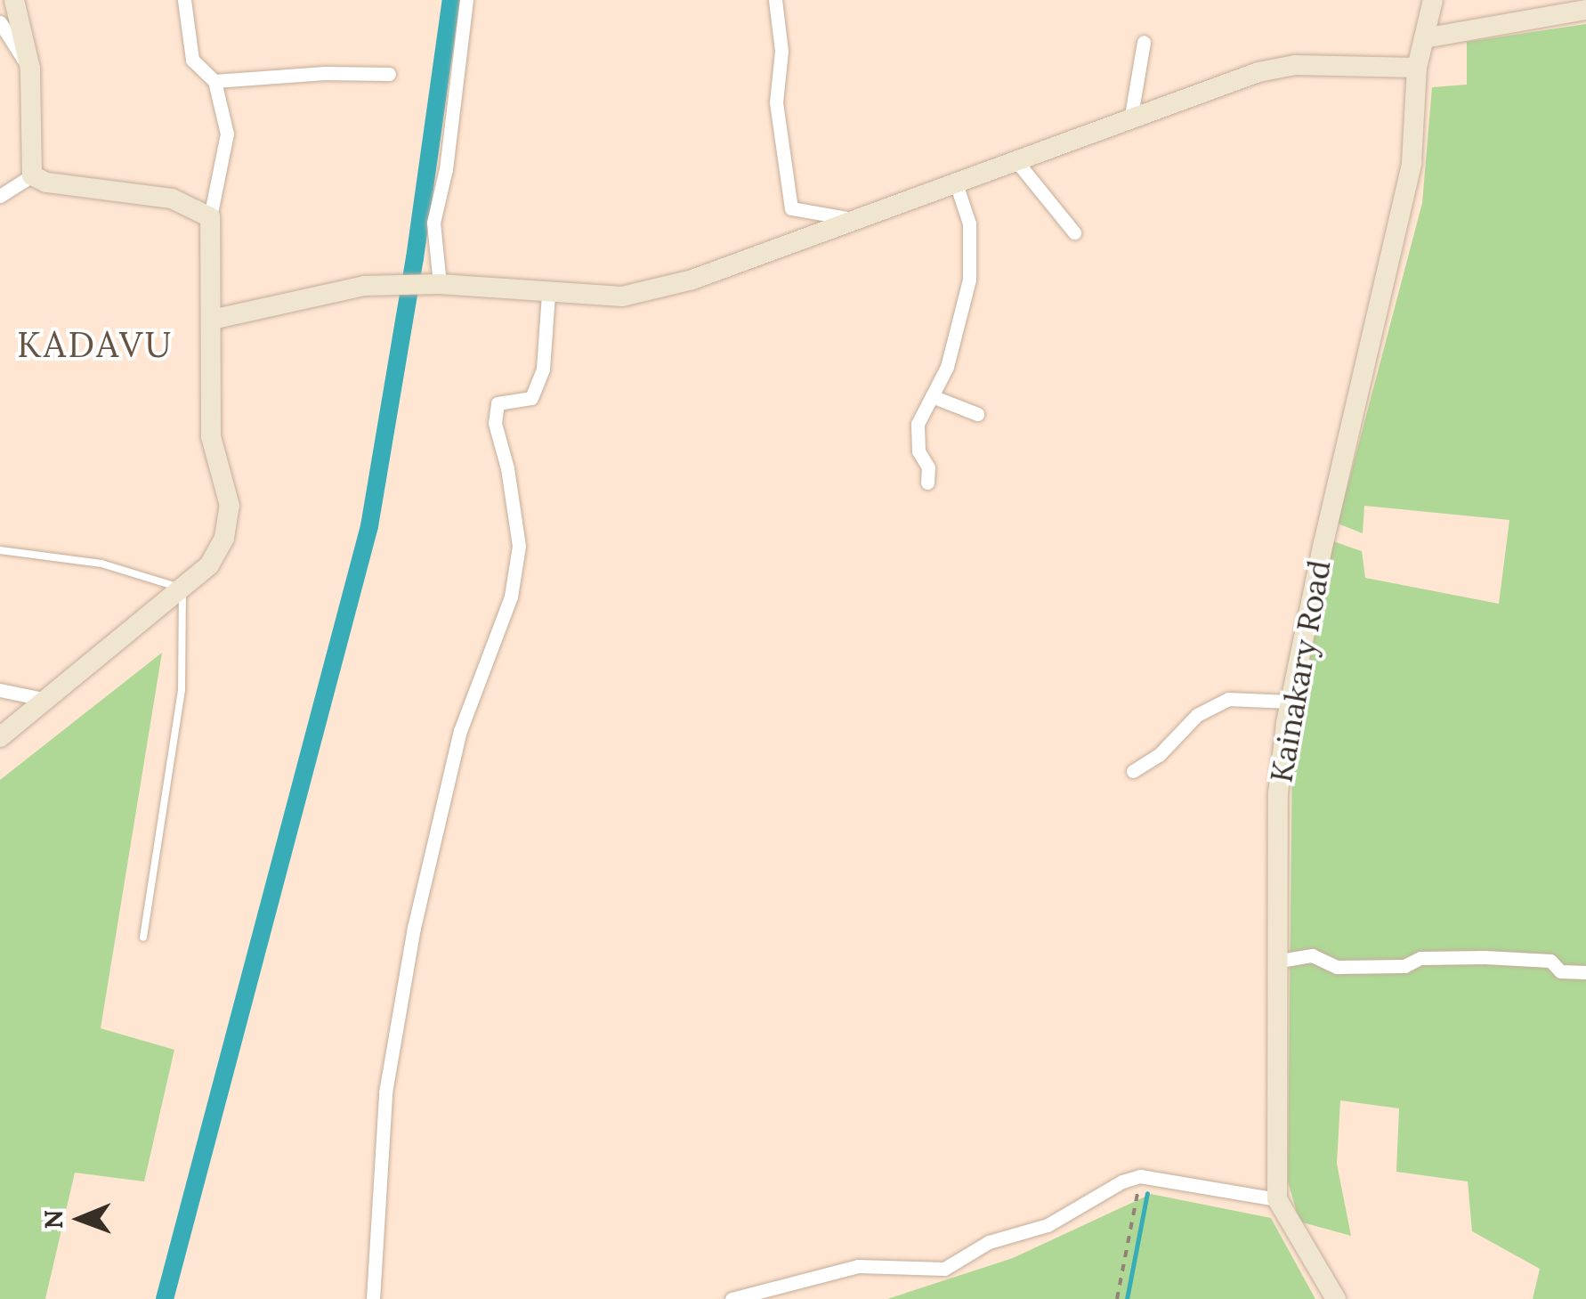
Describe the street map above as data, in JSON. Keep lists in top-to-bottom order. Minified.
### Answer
{"streets":{"main road":["Kainakary Road"]},"districts":["KADAVU"],"north":"left"}
